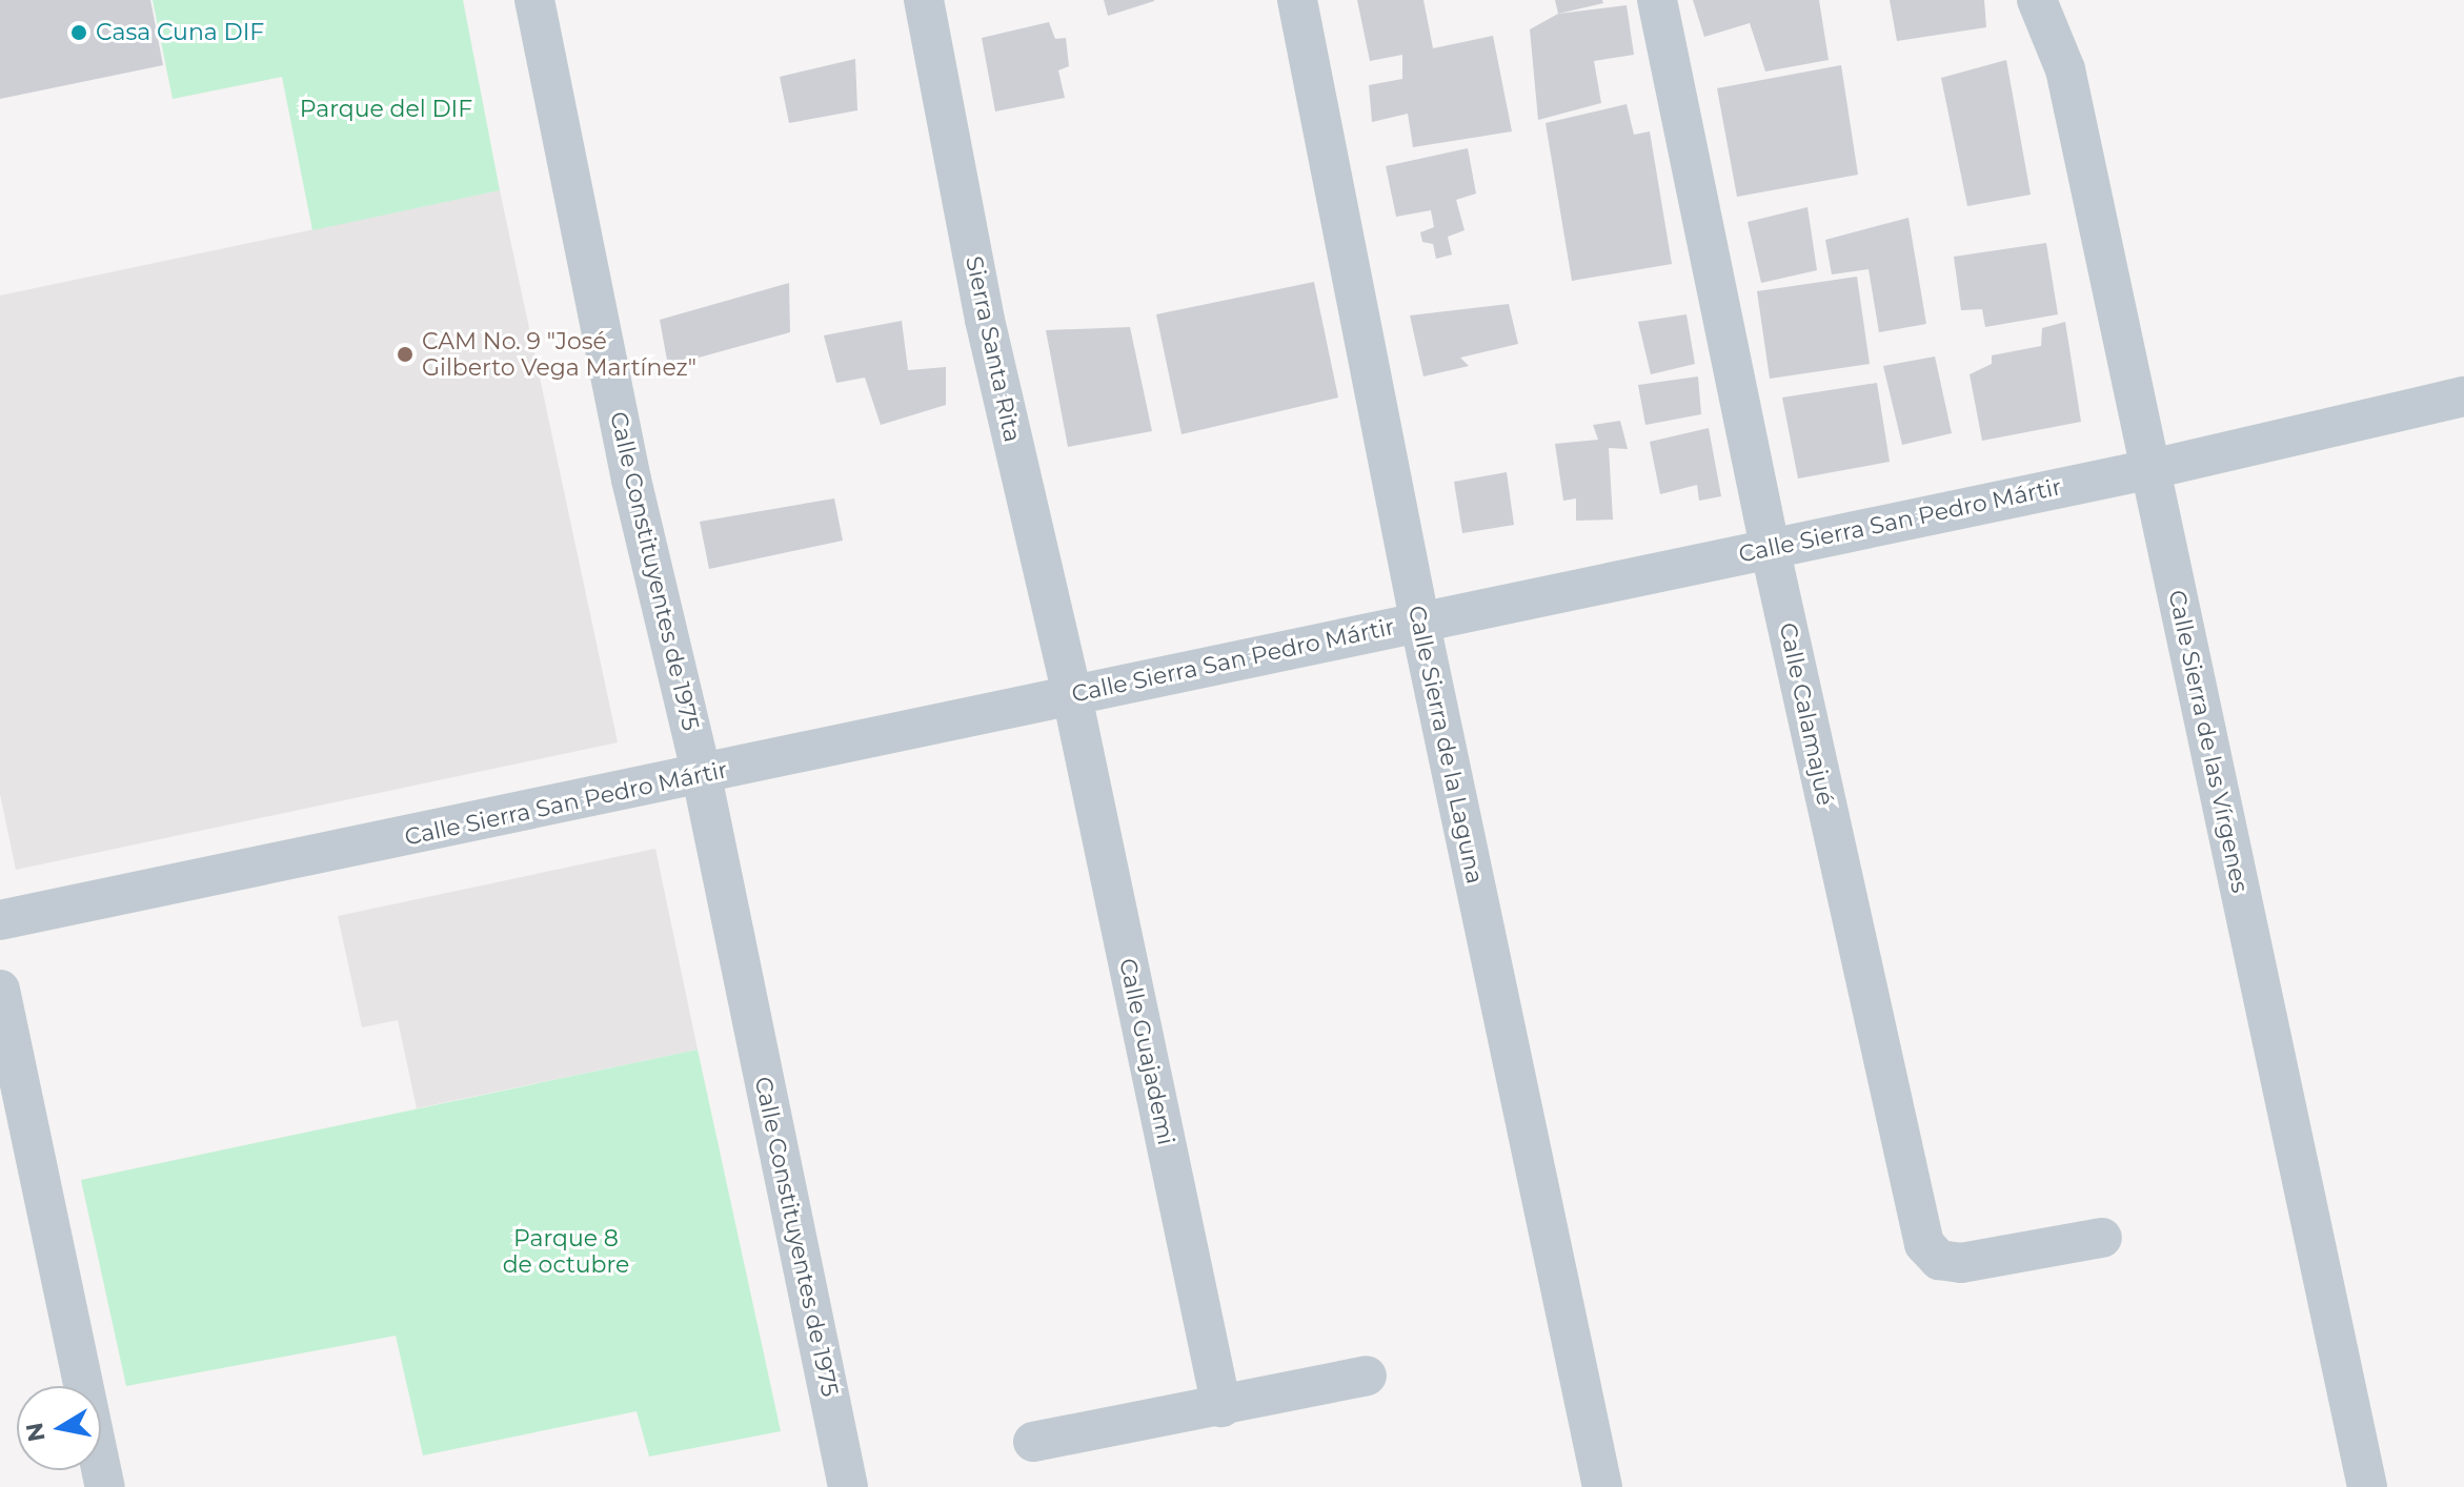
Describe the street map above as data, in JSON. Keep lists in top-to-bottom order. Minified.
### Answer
{"streets":{"street":["Sierra Santa Rita","Calle Sierra San Pedro Mártir","Calle Constituyentes de 1975","Calle Calamajué","Calle Sierra de las Vírgenes","Calle Sierra de la Laguna","Calle Guajademi"]},"crossings":[["Sierra Santa Rita","Calle Sierra San Pedro Mártir"],["Sierra Santa Rita","Calle Guajademi"],["Calle Sierra San Pedro Mártir","Calle Constituyentes de 1975"],["Calle Sierra San Pedro Mártir","Calle Calamajué"],["Calle Sierra San Pedro Mártir","Calle Sierra de las Vírgenes"],["Calle Sierra San Pedro Mártir","Calle Sierra de la Laguna"],["Calle Sierra San Pedro Mártir","Calle Guajademi"]],"parks":["Parque del DIF","Parque 8 de octubre"],"places":["Casa Cuna DIF","CAM No. 9 \"José Gilberto Vega Martínez\""],"north":"left"}
